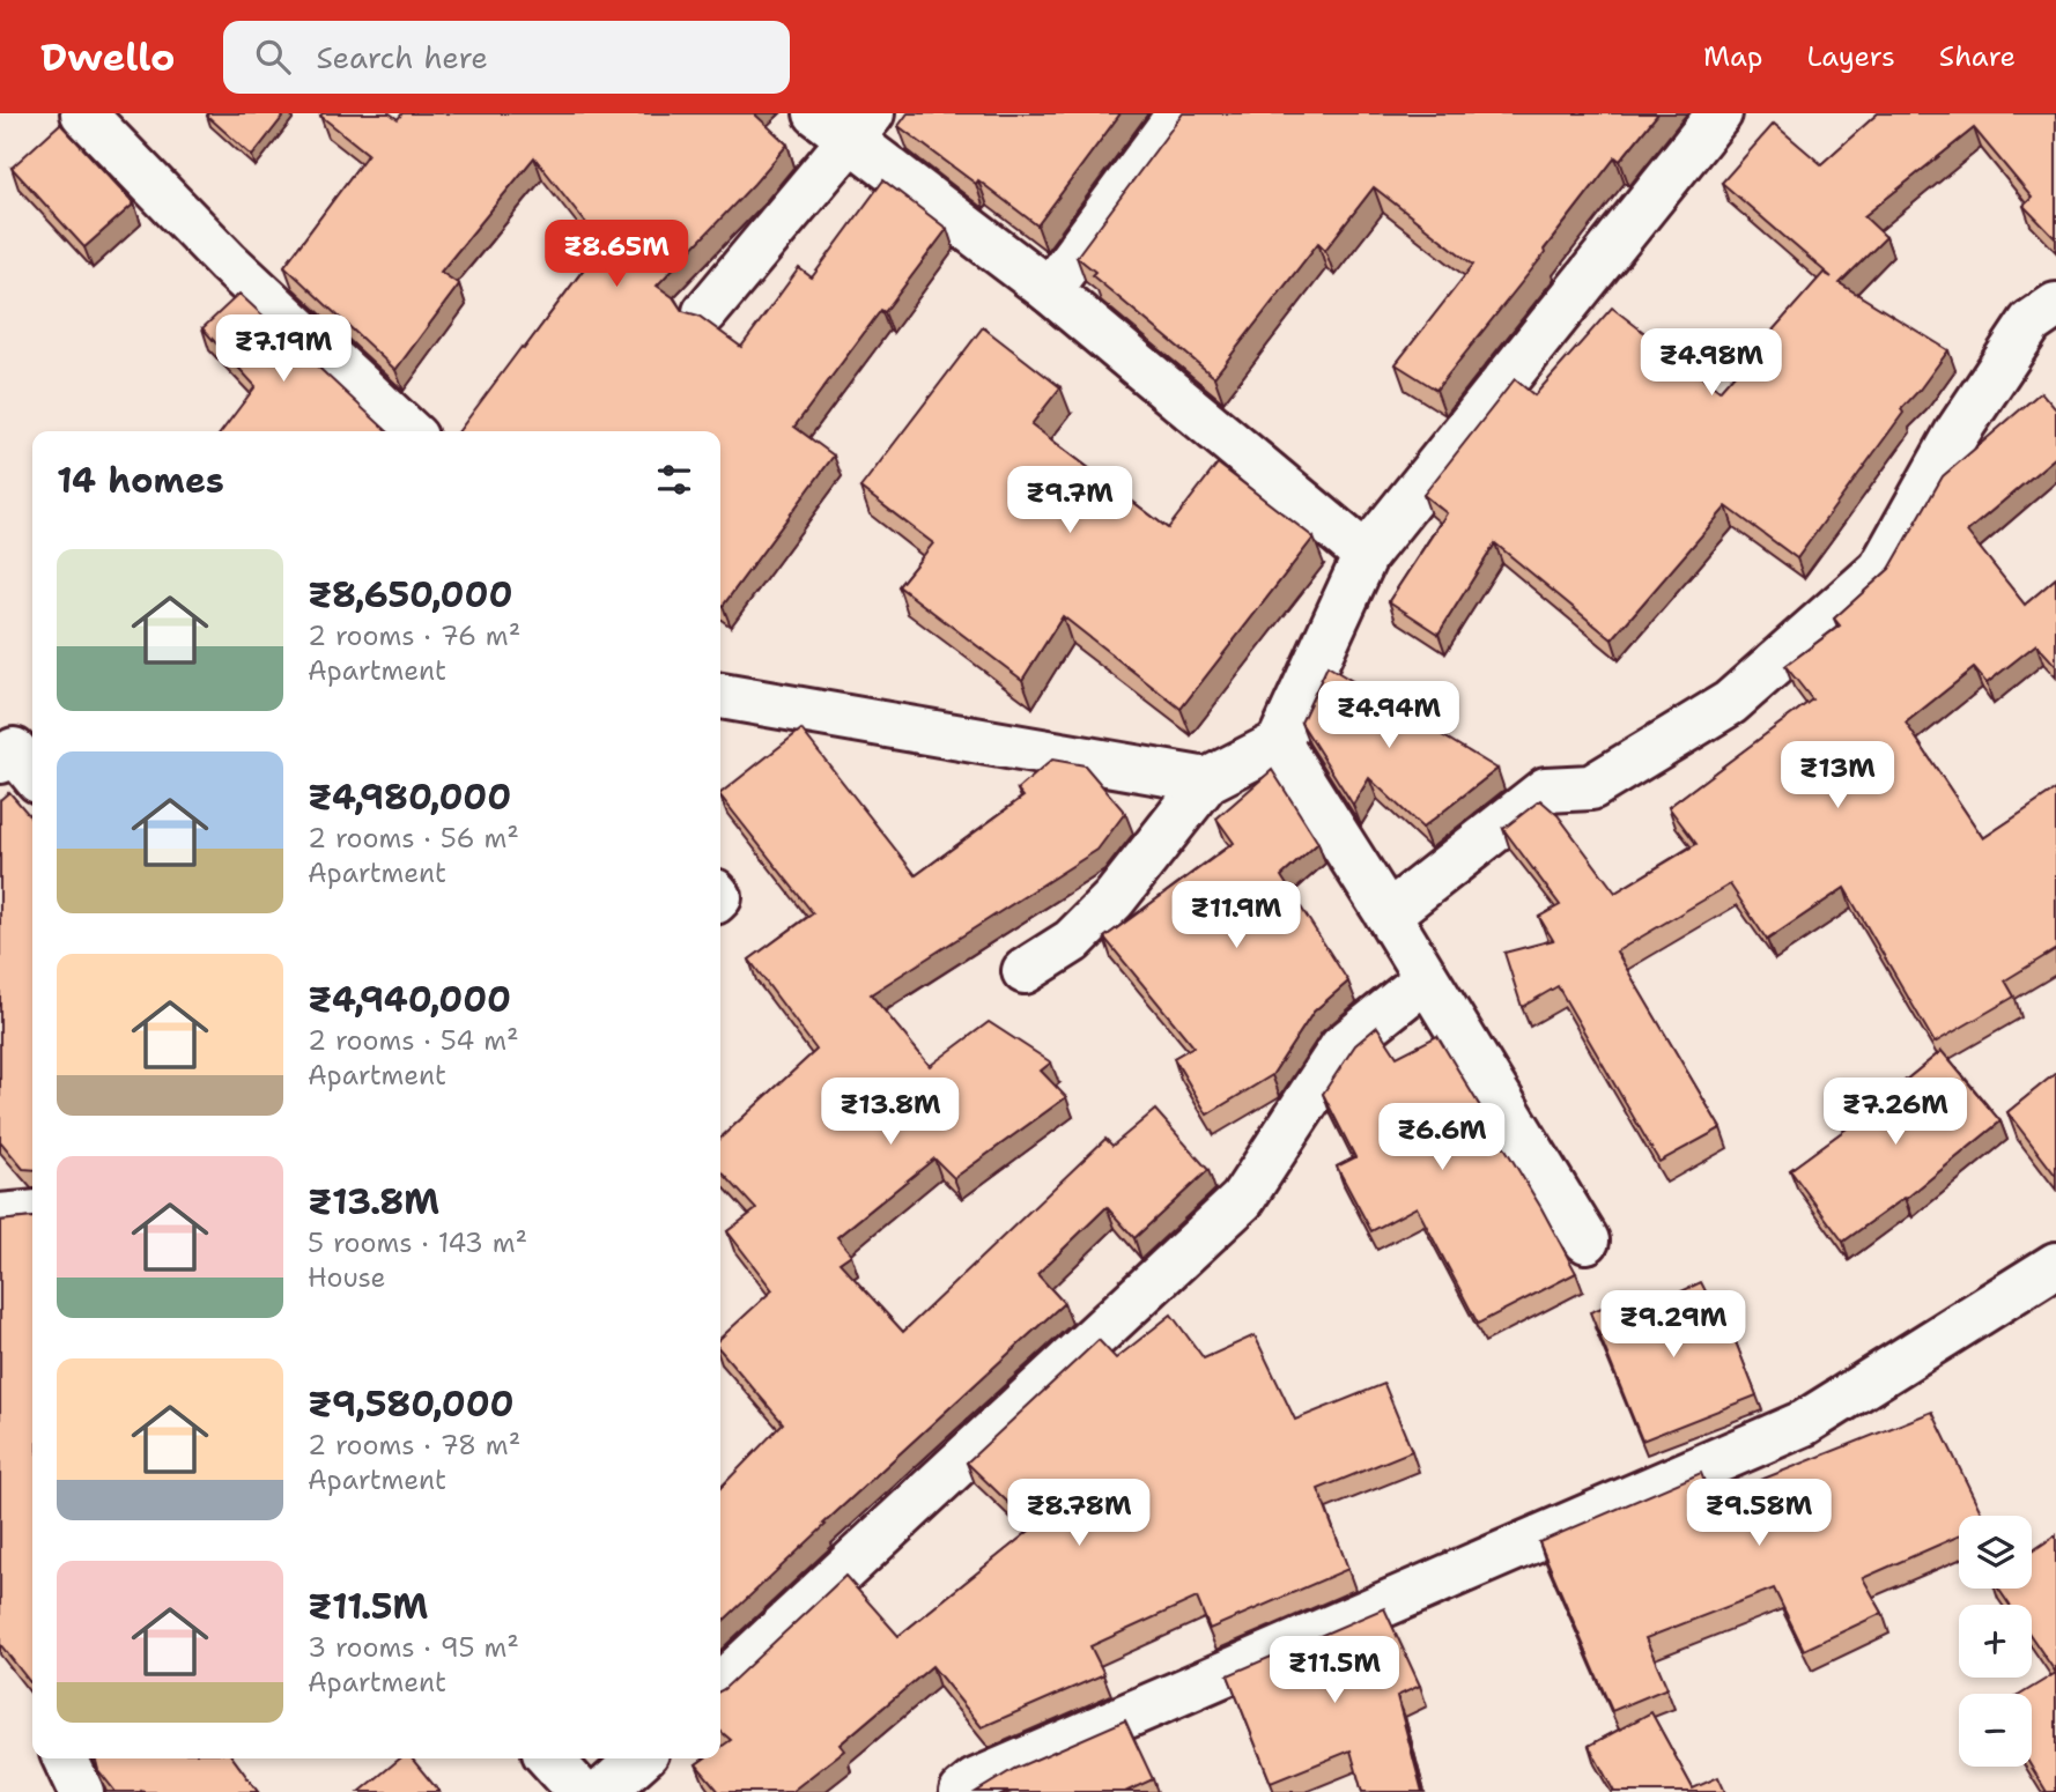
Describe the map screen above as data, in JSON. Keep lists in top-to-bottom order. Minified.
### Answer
{"page":{"header":"Dwello","search":"Search here","nav":["Map","Layers","Share"],"price":["₹8.65M","₹7.19M","₹4.98M","₹9.7M","₹4.94M","₹13M","₹11.9M","₹13.8M","₹7.26M","₹6.6M","₹9.29M","₹8.78M","₹9.58M","₹11.5M"],"heading":"14 homes","list":[{"name":"₹8,650,000","note":"2 rooms · 76 m² · Apartment"},{"name":"₹4,980,000","note":"2 rooms · 56 m² · Apartment"},{"name":"₹4,940,000","note":"2 rooms · 54 m² · Apartment"},{"name":"₹13.8M","note":"5 rooms · 143 m² · House"},{"name":"₹9,580,000","note":"2 rooms · 78 m² · Apartment"},{"name":"₹11.5M","note":"3 rooms · 95 m² · Apartment"}],"map_buttons":["+","−"]}}
